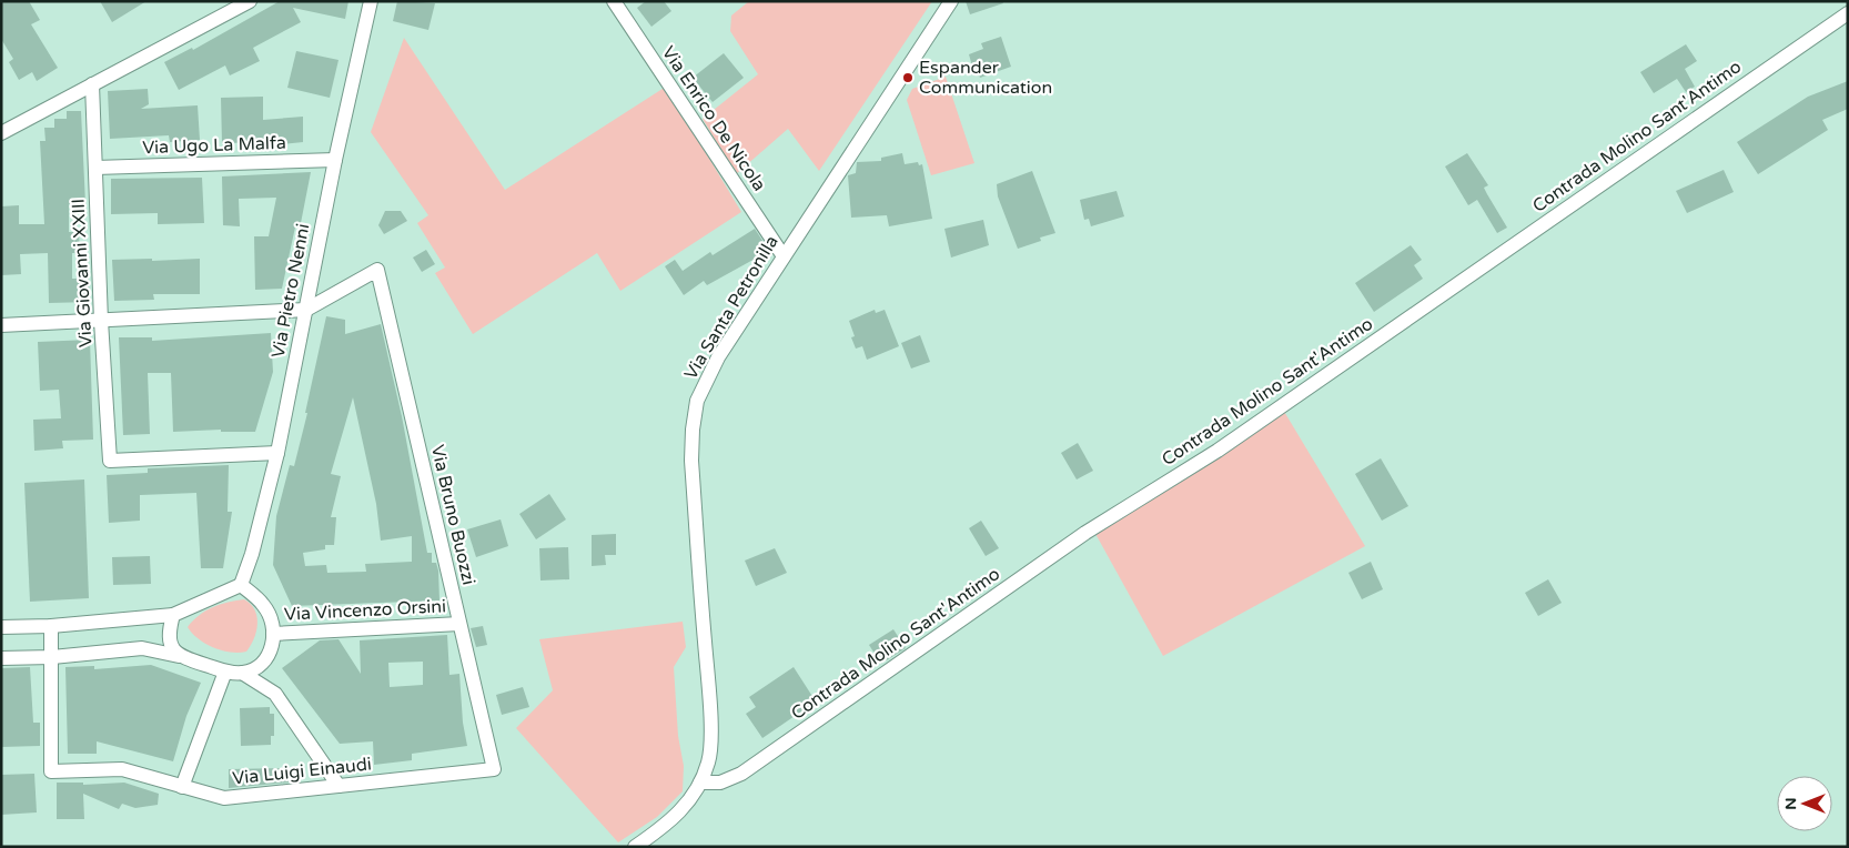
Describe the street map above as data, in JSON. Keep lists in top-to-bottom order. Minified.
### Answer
{"streets":{"street":["Via Enrico De Nicola","Contrada Molino Sant'Antimo","Via Ugo La Malfa","Via Giovanni XXIII","Via Pietro Nenni","Via Santa Petronilla","Via Bruno Buozzi","Via Vincenzo Orsini","Via Luigi Einaudi"]},"crossings":[["Via Enrico De Nicola","Via Santa Petronilla"],["Contrada Molino Sant'Antimo","Via Santa Petronilla"],["Via Ugo La Malfa","Via Giovanni XXIII"],["Via Ugo La Malfa","Via Pietro Nenni"],["Via Giovanni XXIII","Via Pietro Nenni"],["Via Pietro Nenni","Via Bruno Buozzi"],["Via Pietro Nenni","Via Vincenzo Orsini"],["Via Bruno Buozzi","Via Vincenzo Orsini"],["Via Bruno Buozzi","Via Luigi Einaudi"]],"places":["Espander Communication"],"north":"left"}
